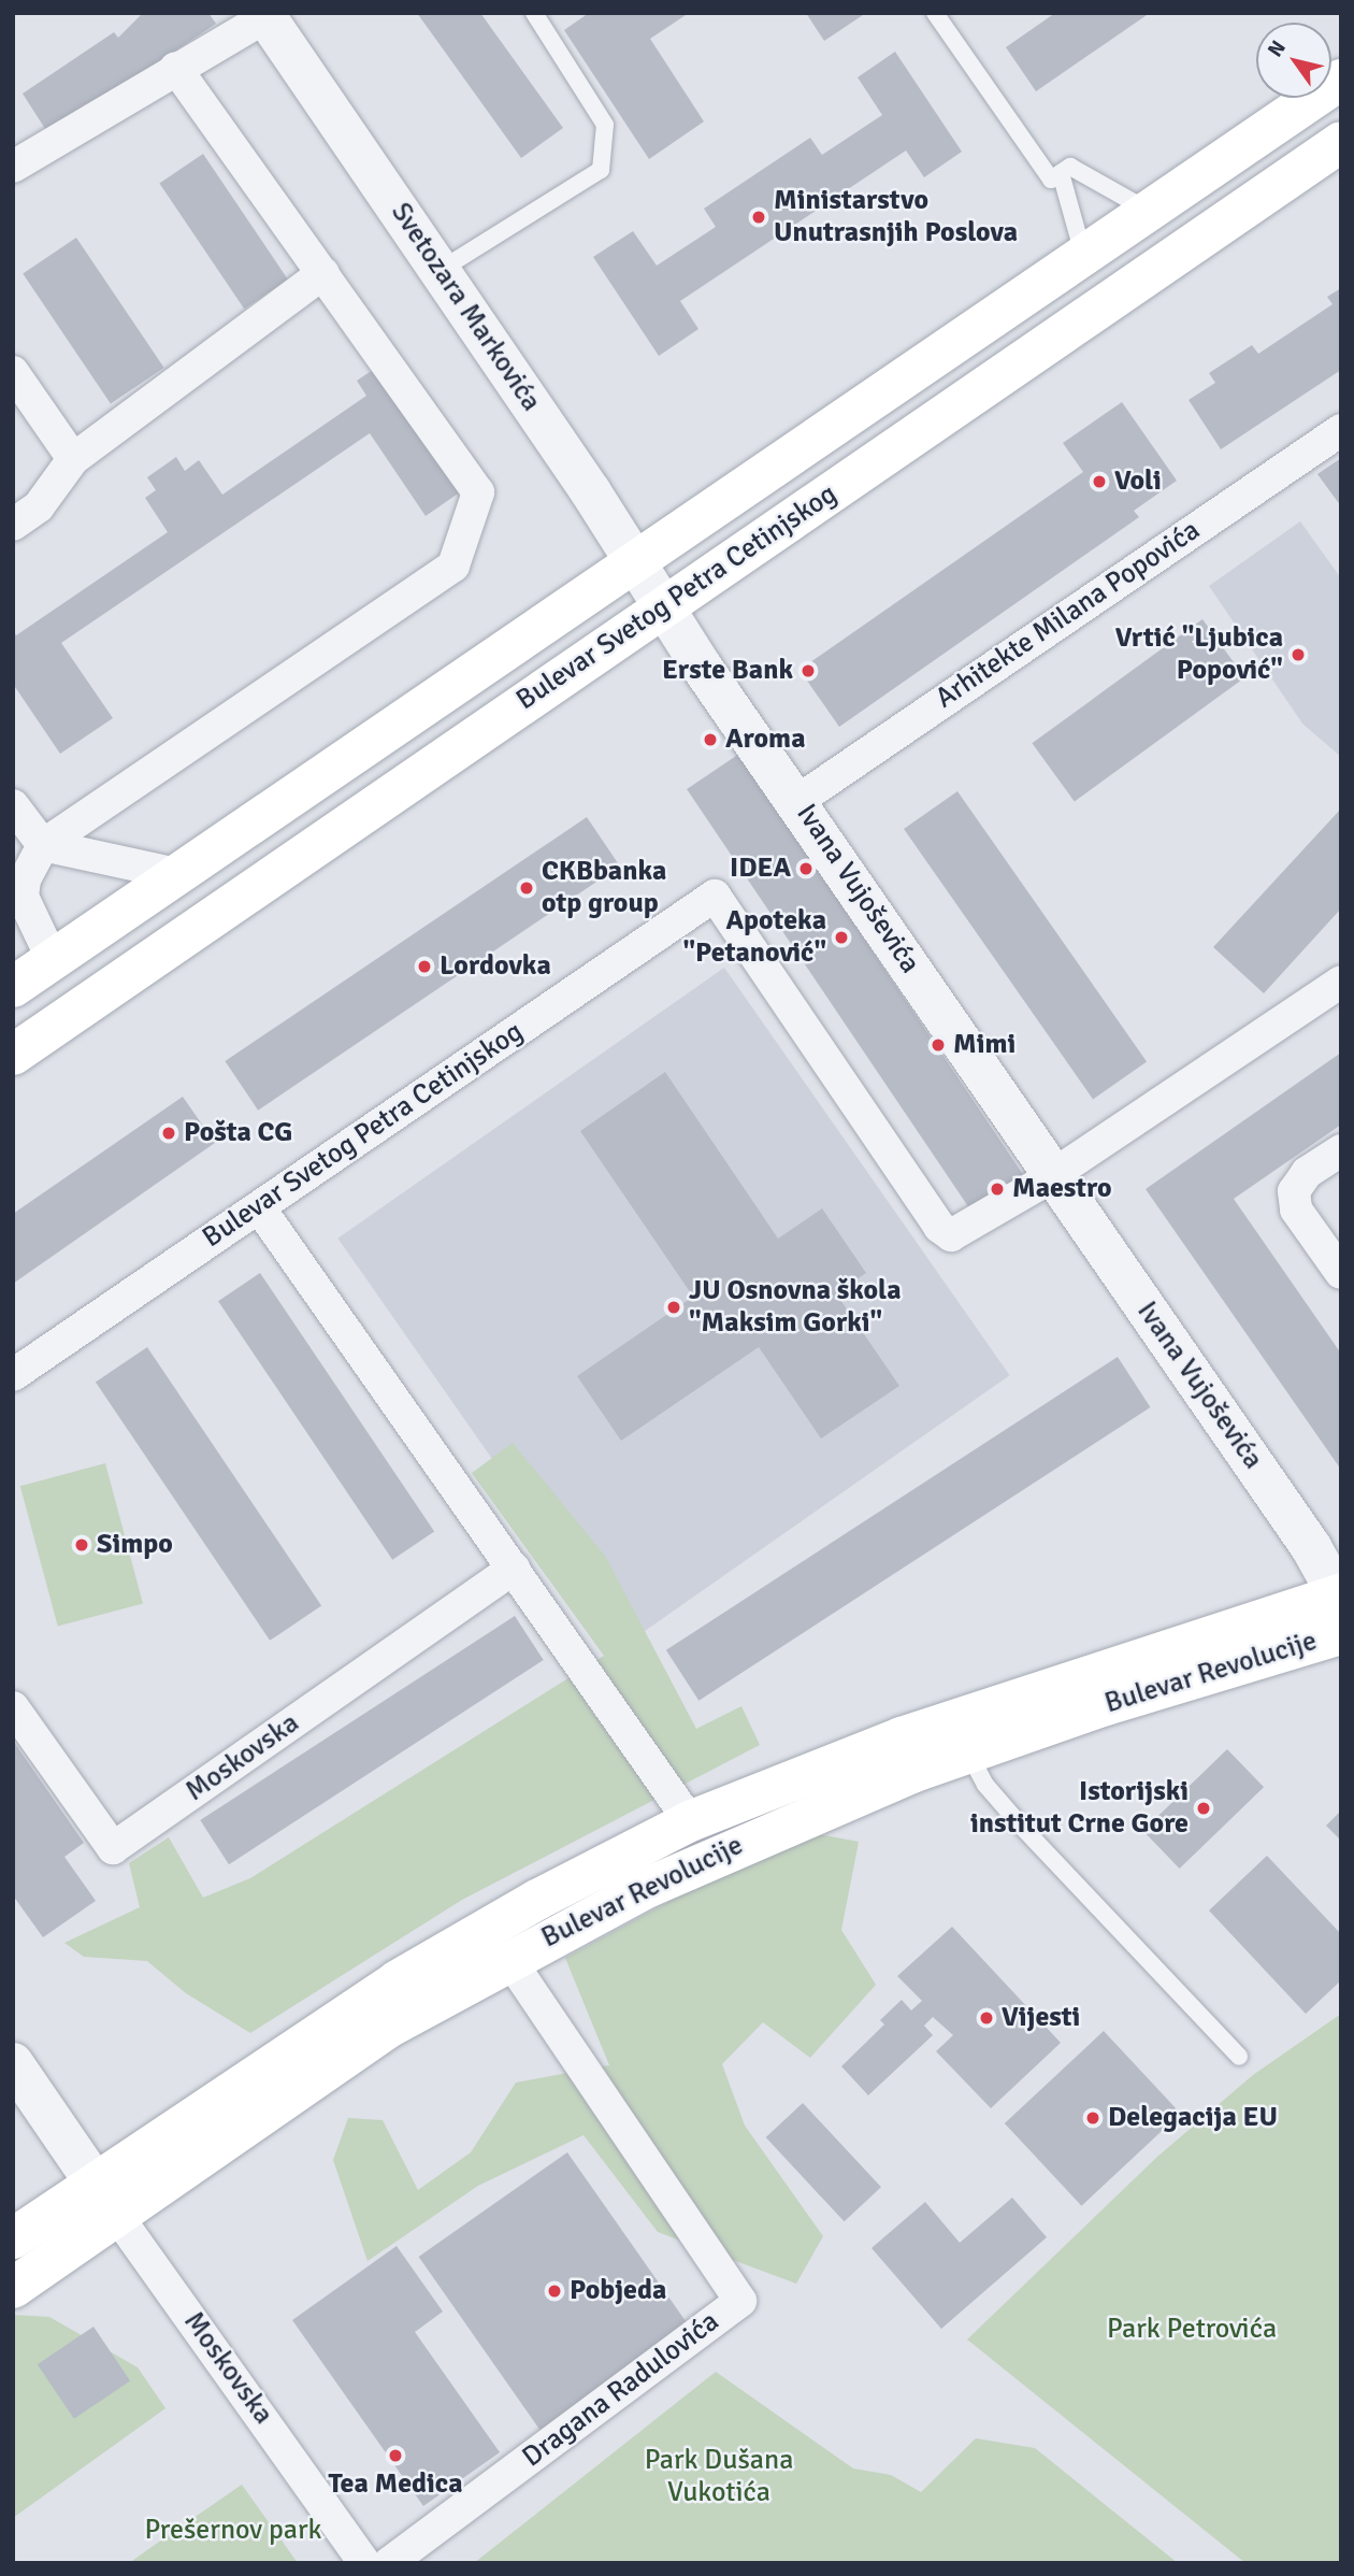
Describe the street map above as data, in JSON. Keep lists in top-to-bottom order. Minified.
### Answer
{"streets":{"main road":["Bulevar Svetog Petra Cetinjskog","Bulevar Revolucije"],"street":["Svetozara Markovića","Arhitekte Milana Popovića","Ivana Vujoševića","Moskovska","Dragana Radulovića"]},"crossings":[["Svetozara Markovića","Bulevar Svetog Petra Cetinjskog"],["Svetozara Markovića","Ivana Vujoševića"],["Bulevar Svetog Petra Cetinjskog","Ivana Vujoševića"],["Arhitekte Milana Popovića","Ivana Vujoševića"],["Ivana Vujoševića","Bulevar Revolucije"],["Bulevar Revolucije","Moskovska"],["Bulevar Revolucije","Dragana Radulovića"]],"parks":["Park Petrovića","Park Dušana Vukotića","Prešernov park"],"places":["Ministarstvo Unutrasnjih Poslova","Voli","Vrtić \"Ljubica Popović\"","Erste Bank","Aroma","IDEA","CKBbanka otp group","Apoteka \"Petanović\"","Lordovka","Mimi","Pošta CG","Maestro","JU Osnovna škola \"Maksim Gorki\"","Simpo","Istorijski institut Crne Gore","Vijesti","Delegacija EU","Pobjeda","Tea Medica"],"north":"top left"}
